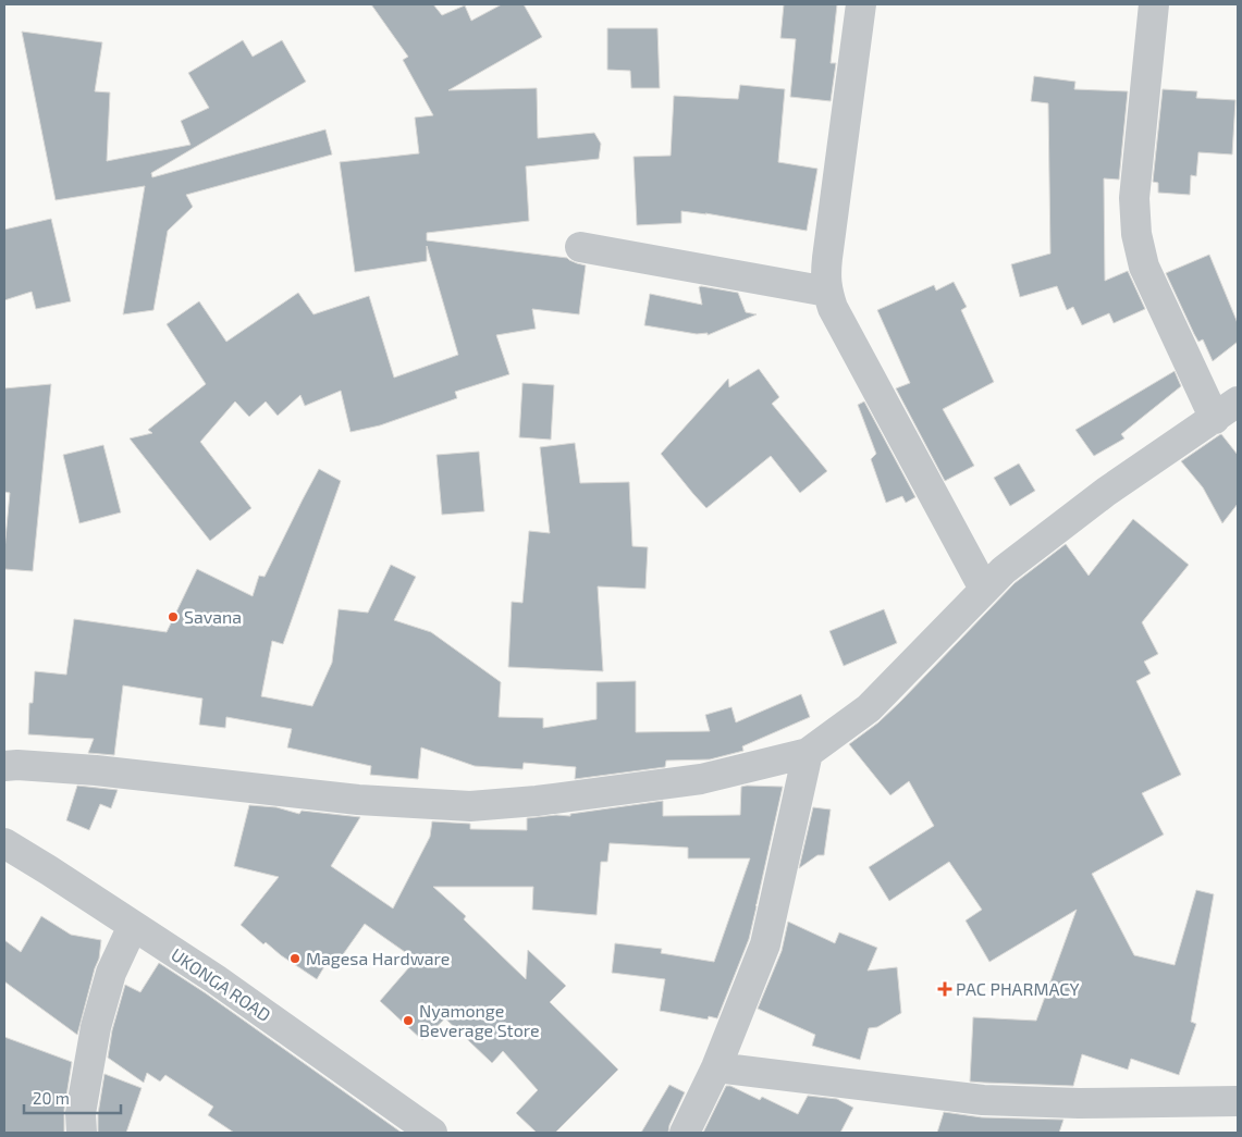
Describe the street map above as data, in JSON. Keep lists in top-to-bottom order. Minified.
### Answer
{"streets":{"street":["UKONGA ROAD"]},"places":{"other":["Savana","Magesa Hardware","Nyamonge Beverage Store"],"health":["PAC PHARMACY"]},"scale_bar":"20 m"}
